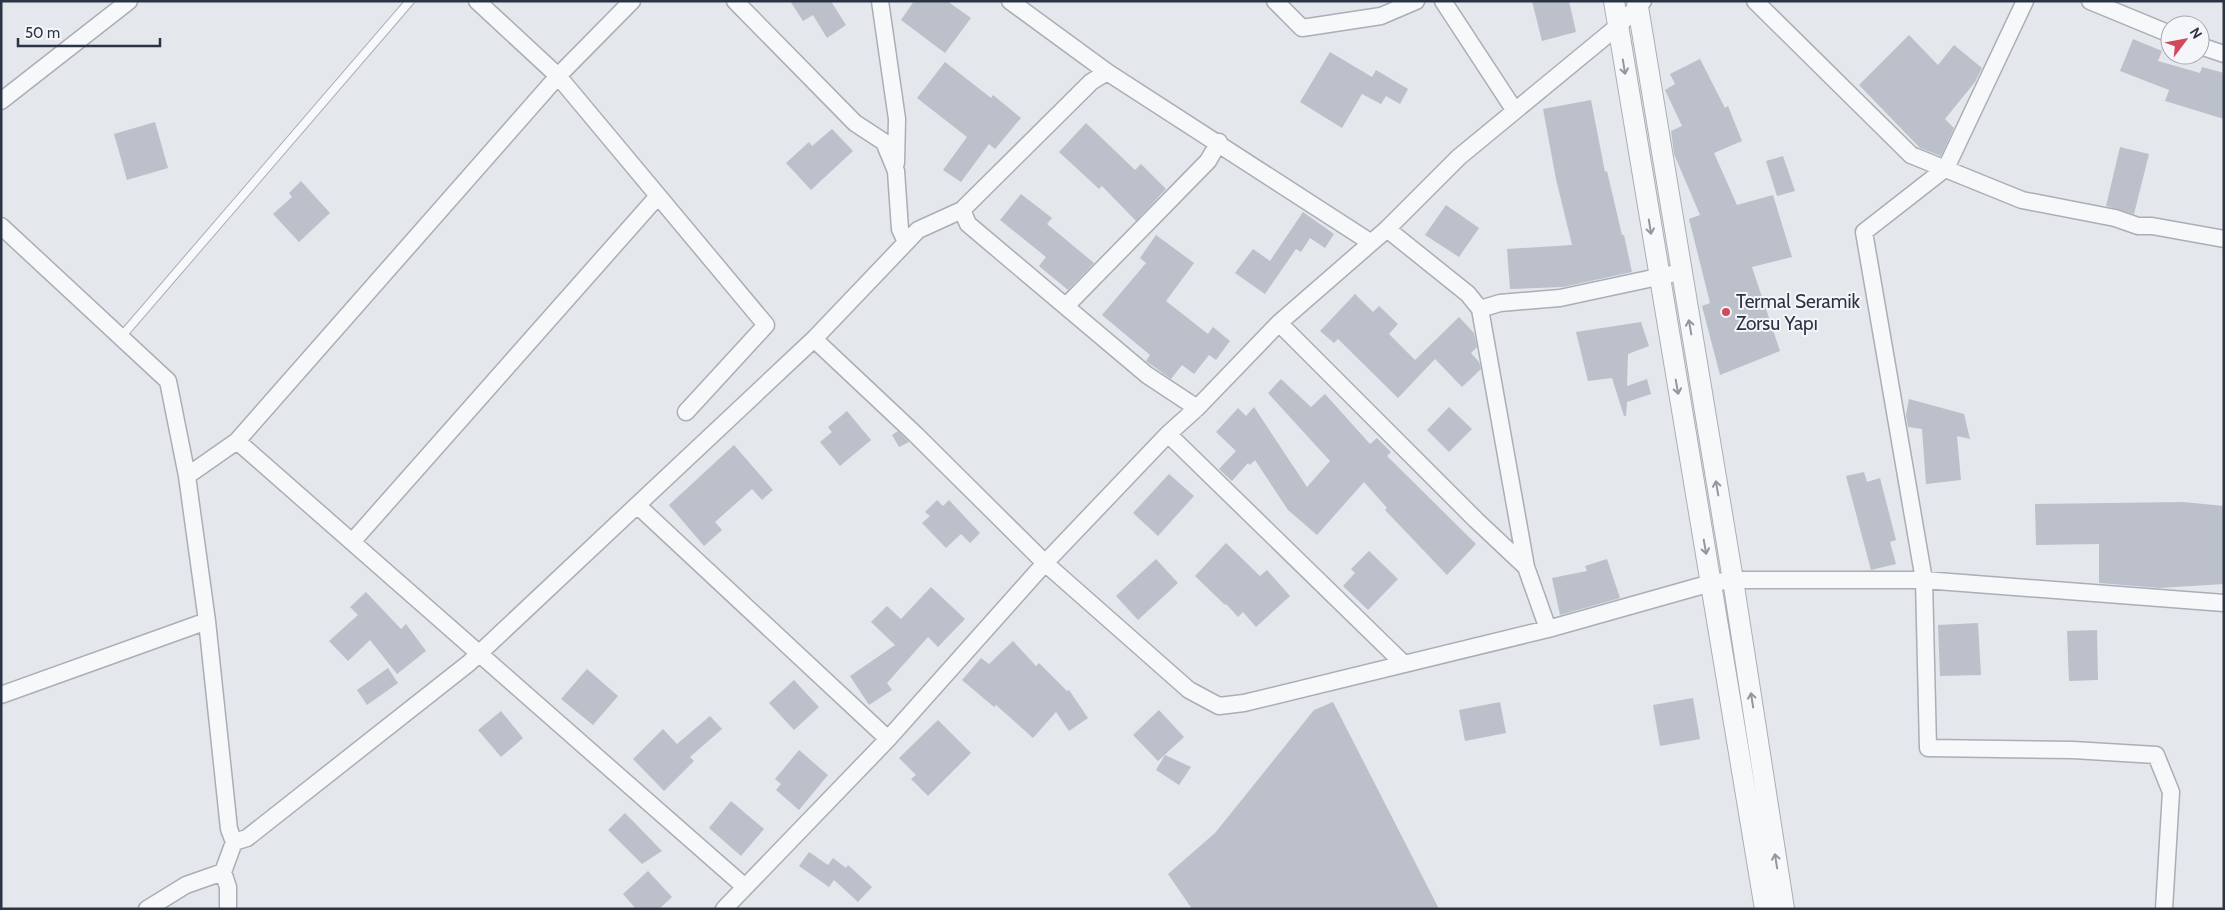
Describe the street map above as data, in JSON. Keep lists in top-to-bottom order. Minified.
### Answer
{"places":["Termal Seramik Zorsu Yapı"],"scale_bar":"50 m","north":"top right"}
